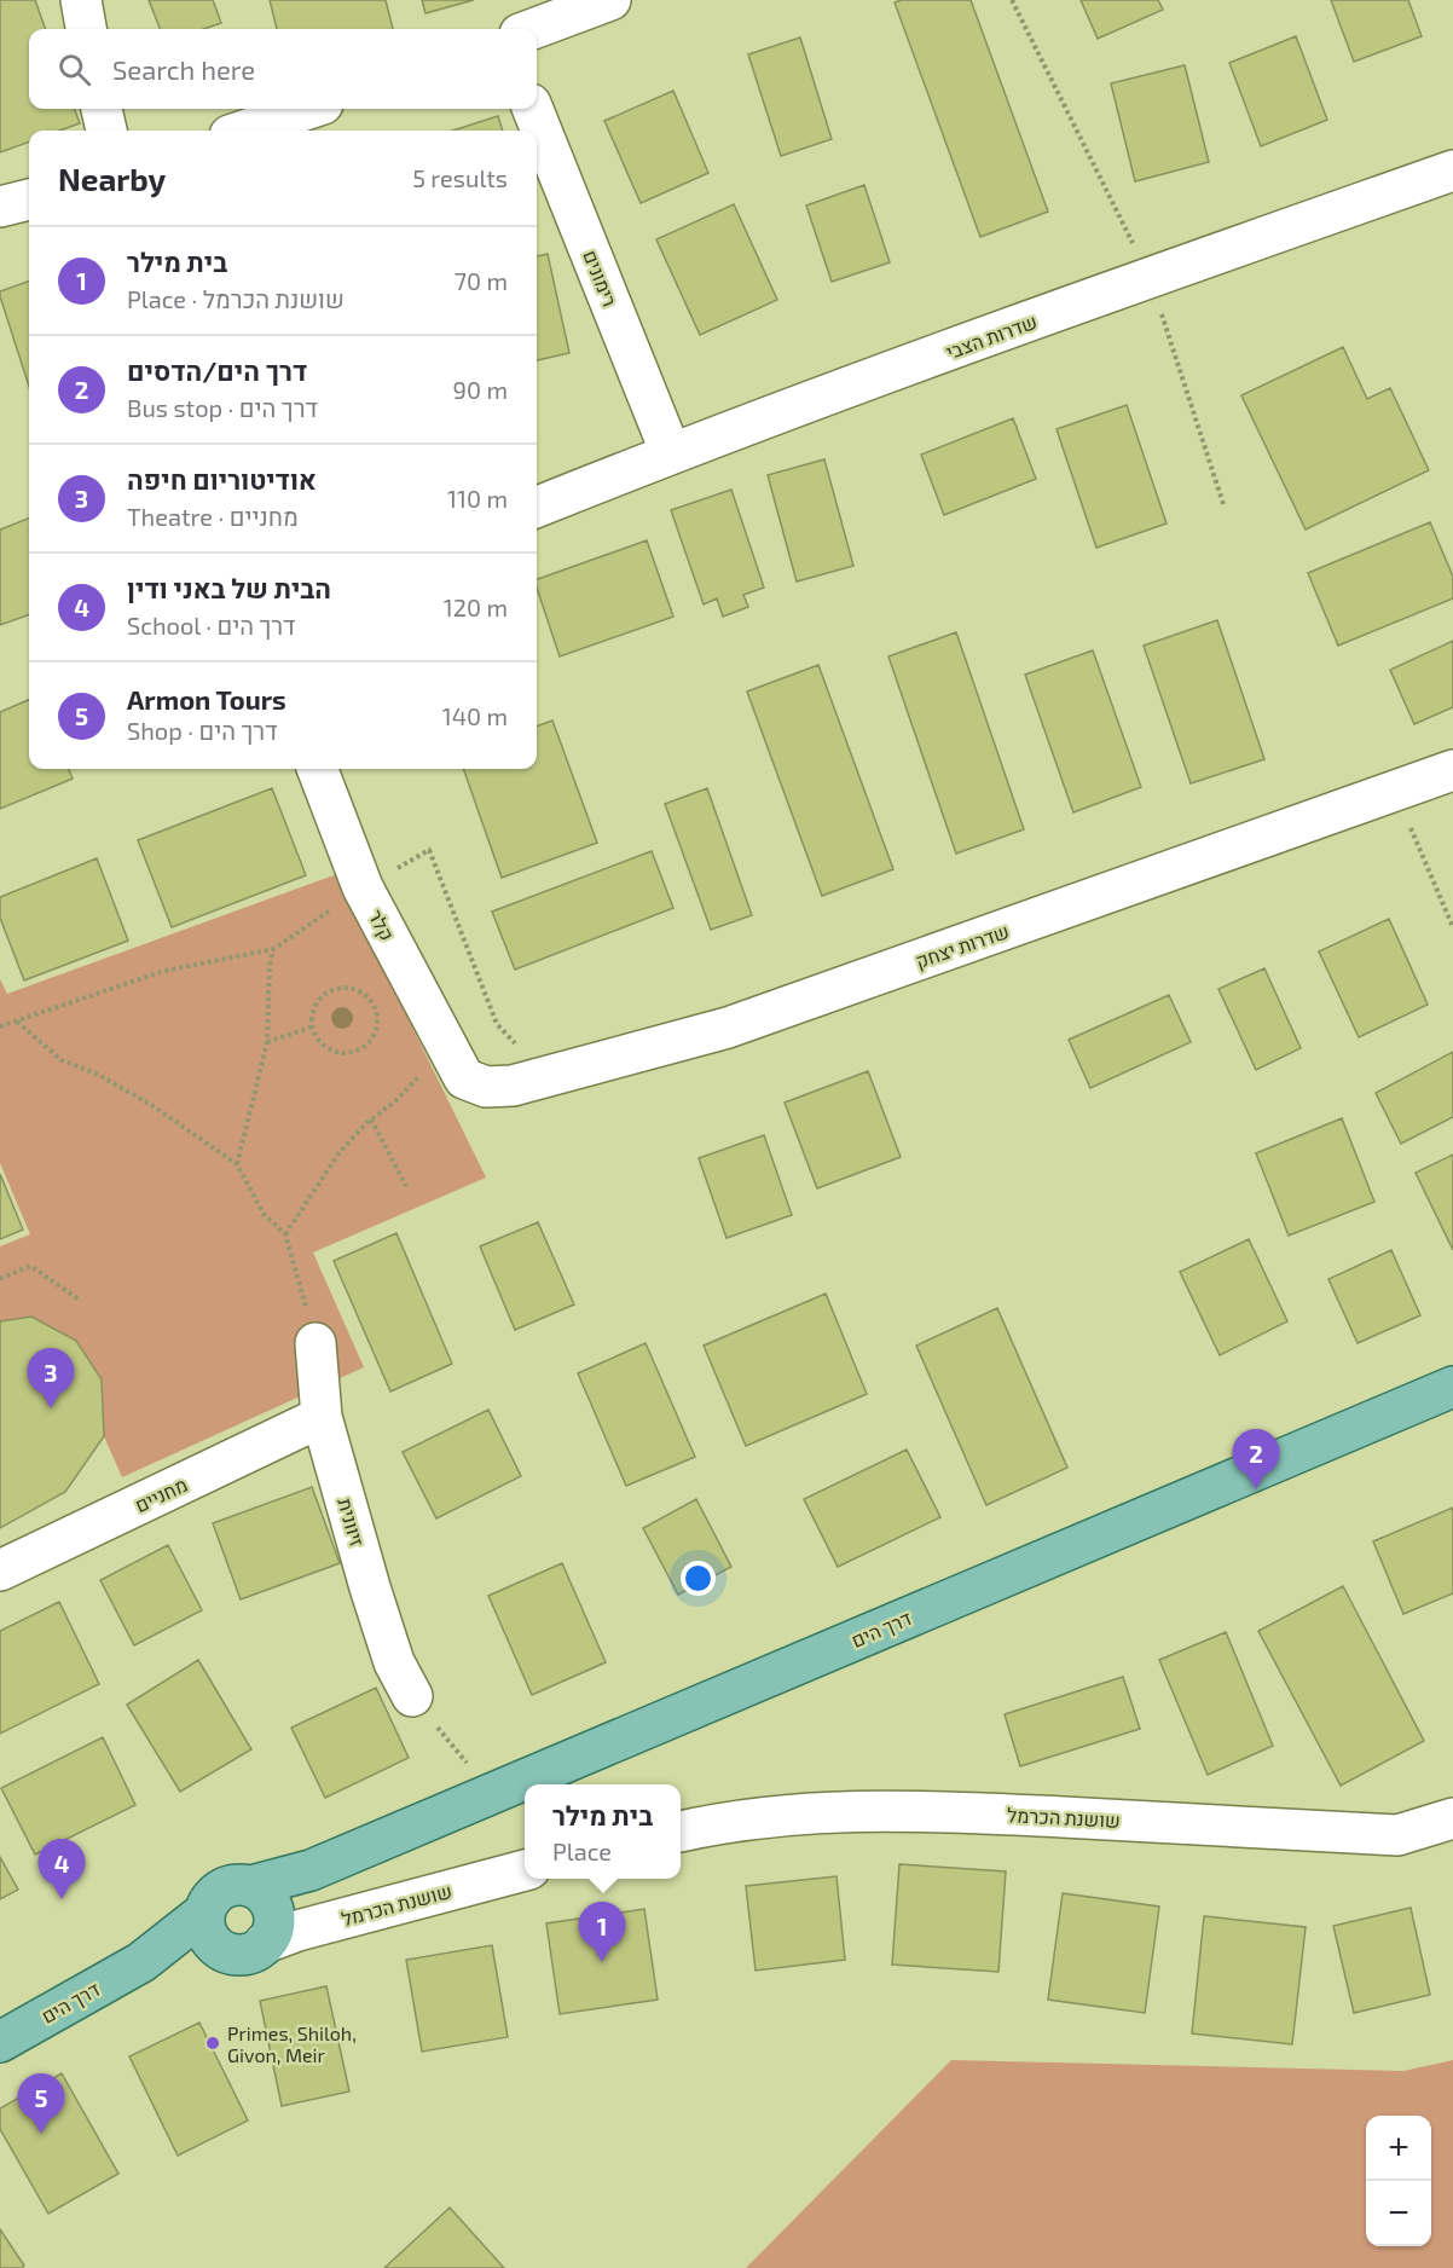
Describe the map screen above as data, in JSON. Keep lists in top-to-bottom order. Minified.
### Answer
{"streets":{"main road":["דרך הים"],"street":["רימונים","שדרות הצבי","קלר","שדרות יצחק","מחניים","זיוונית","שושנת הכרמל"]},"crossings":[["רימונים","שדרות הצבי"],["קלר","שדרות יצחק"],["מחניים","זיוונית"],["דרך הים","שושנת הכרמל"]],"places":["Primes, Shiloh, Givon, Meir"],"page":{"search":"Search here","heading":["Nearby","5 results"],"list":[{"mark":"1","name":"בית מילר","note":"Place · שושנת הכרמל","value":"70 m"},{"mark":"2","name":"דרך הים/הדסים","note":"Bus stop · דרך הים","value":"90 m"},{"mark":"3","name":"אודיטוריום חיפה","note":"Theatre · מחניים","value":"110 m"},{"mark":"4","name":"הבית של באני ודין","note":"School · דרך הים","value":"120 m"},{"mark":"5","name":"Armon Tours","note":"Shop · דרך הים","value":"140 m"}],"pins":["3","2","4","1","5"],"popup":["בית מילר","Place"],"map_buttons":["+","−"]}}
